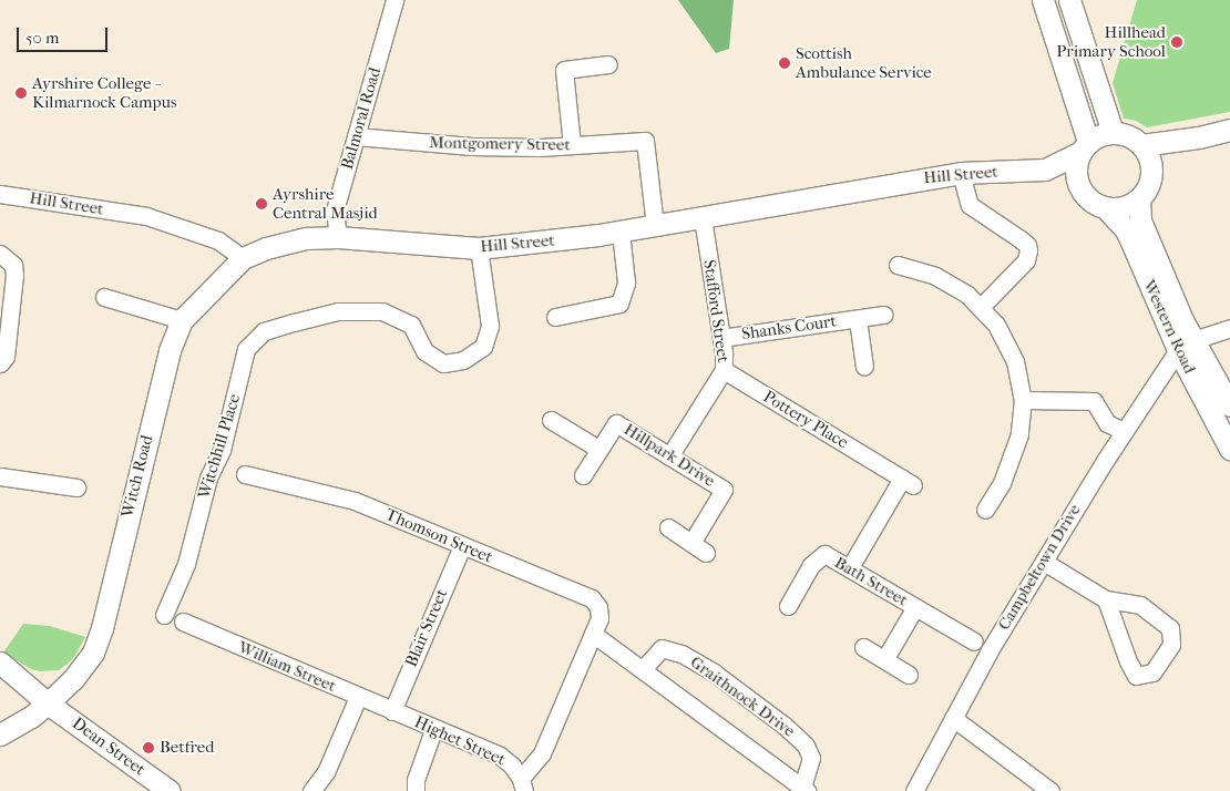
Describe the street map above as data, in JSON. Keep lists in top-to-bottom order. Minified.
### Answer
{"streets":{"main road":["Hill Street","Western Road","Witch Road","Dean Street"],"street":["Balmoral Road","Montgomery Street","Stafford Street","Shanks Court","Pottery Place","Witchhill Place","Hillpark Drive","Thomson Street","Campbeltown Drive","Bath Street","Blair Street","William Street","Graithnock Drive","Highet Street"]},"crossings":[["Balmoral Road","Montgomery Street"],["Balmoral Road","Hill Street"],["Montgomery Street","Hill Street"],["Hill Street","Stafford Street"],["Hill Street","Western Road"],["Hill Street","Witchhill Place"],["Hill Street","Witch Road"],["Stafford Street","Shanks Court"],["Stafford Street","Pottery Place"],["Stafford Street","Hillpark Drive"],["Western Road","Campbeltown Drive"],["Pottery Place","Bath Street"],["Witch Road","Dean Street"],["Thomson Street","Blair Street"],["Thomson Street","Graithnock Drive"],["Thomson Street","Highet Street"],["Blair Street","William Street"],["Blair Street","Highet Street"],["William Street","Highet Street"]],"places":["Hillhead Primary School","Scottish Ambulance Service","Ayrshire College - Kilmarnock Campus","Ayrshire Central Masjid","Betfred"],"scale_bar":"50 m"}
